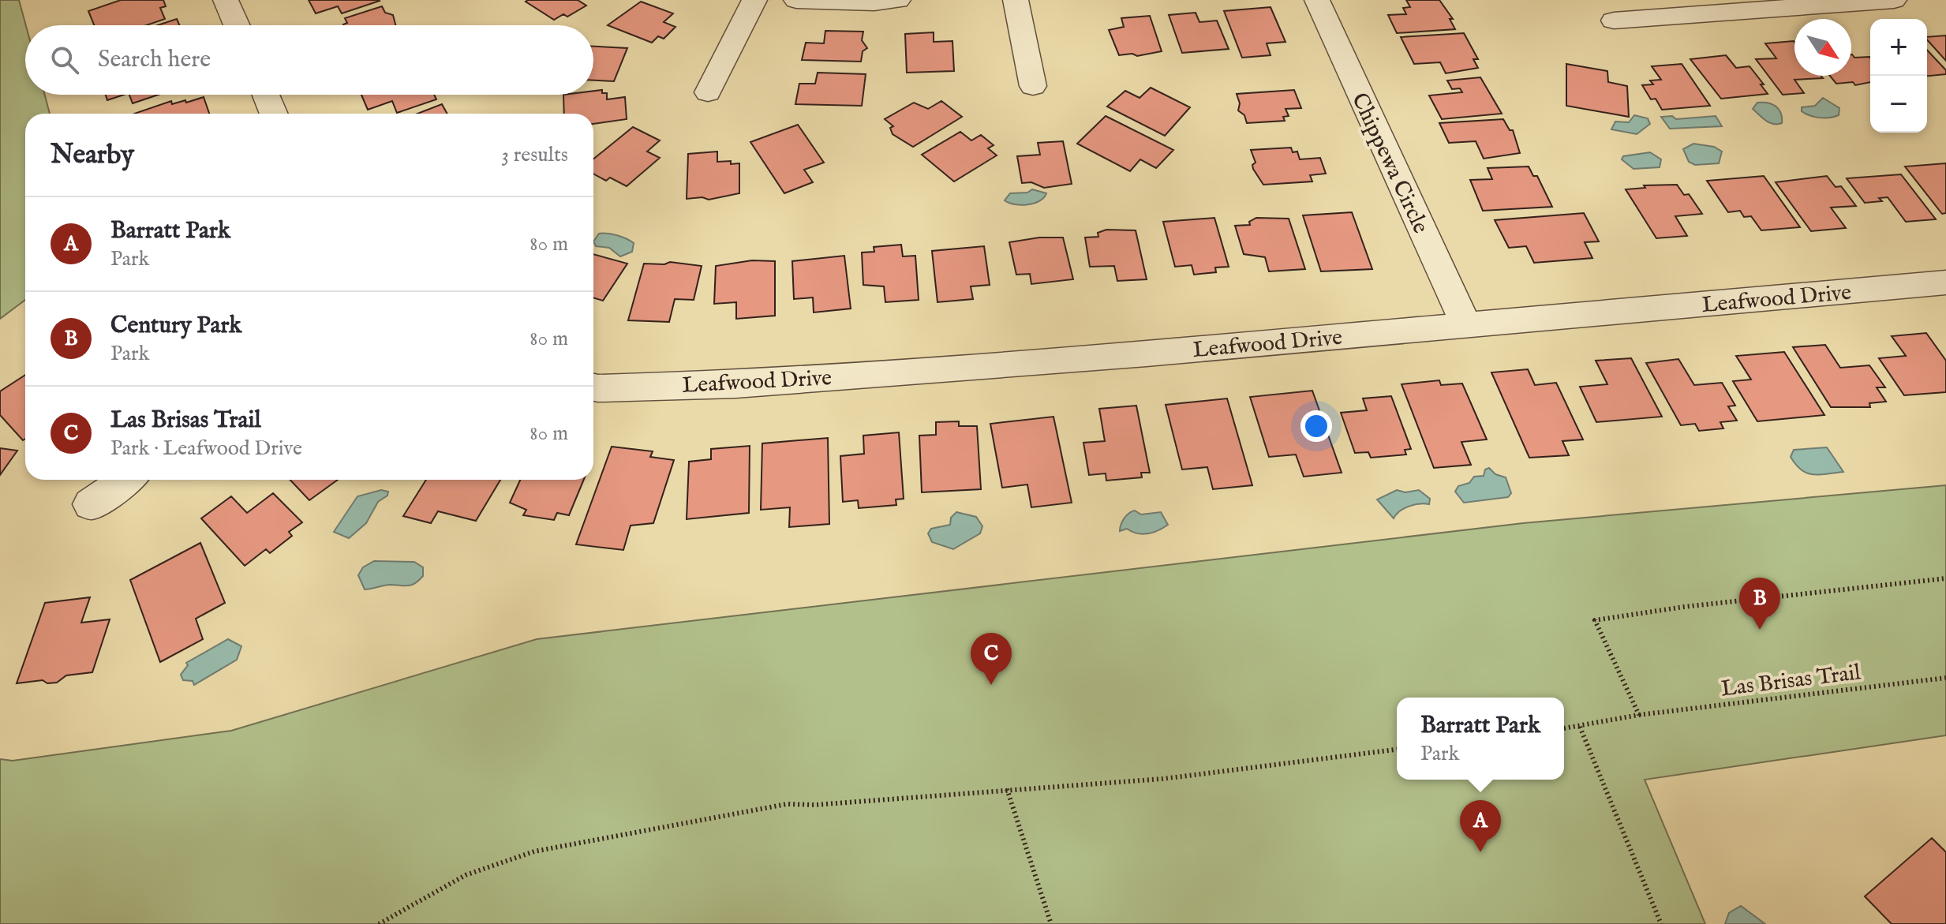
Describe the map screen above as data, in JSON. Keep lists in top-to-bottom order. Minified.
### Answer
{"streets":{"street":["Chippewa Circle","Leafwood Drive"],"path":["Las Brisas Trail"]},"crossings":[["Chippewa Circle","Leafwood Drive"]],"north":"bottom right","page":{"map_buttons":["+","−"],"search":"Search here","heading":["Nearby","3 results"],"list":[{"mark":"A","name":"Barratt Park","note":"Park","value":"80 m"},{"mark":"B","name":"Century Park","note":"Park","value":"80 m"},{"mark":"C","name":"Las Brisas Trail","note":"Park · Leafwood Drive","value":"80 m"}],"pins":["B","C","A"],"popup":["Barratt Park","Park"]}}
